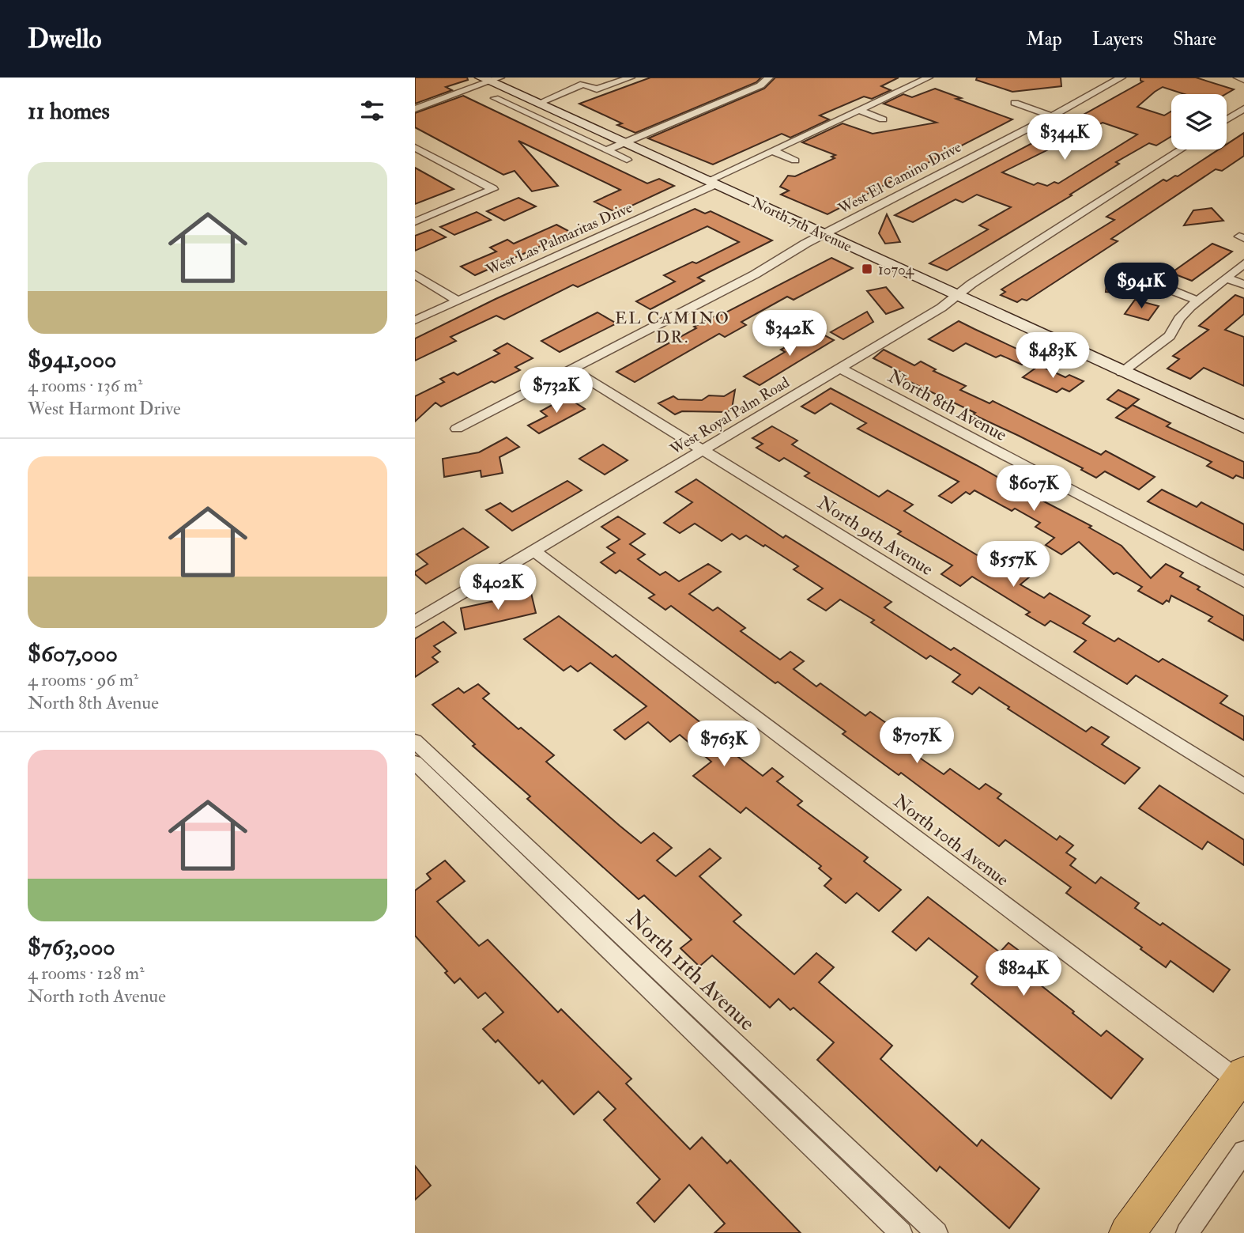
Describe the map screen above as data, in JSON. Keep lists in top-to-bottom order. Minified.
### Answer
{"streets":{"main road":["North 7th Avenue"],"street":["West El Camino Drive","West Las Palmaritas Drive","North 8th Avenue","West Royal Palm Road","North 9th Avenue","North 10th Avenue","North 11th Avenue"]},"crossings":[["West El Camino Drive","North 7th Avenue"],["West El Camino Drive","North 9th Avenue"],["North 7th Avenue","West Las Palmaritas Drive"],["North 7th Avenue","West Royal Palm Road"],["North 8th Avenue","West Royal Palm Road"],["West Royal Palm Road","North 9th Avenue"],["West Royal Palm Road","North 10th Avenue"]],"districts":["EL CAMINO DR."],"places":{"transit":["10704"]},"page":{"header":"Dwello","nav":["Map","Layers","Share"],"heading":"11 homes","price":["$344K","$941K","$342K","$483K","$732K","$607K","$557K","$402K","$707K","$763K","$824K"],"list":[{"name":"$941,000","note":"4 rooms · 136 m² · West Harmont Drive"},{"name":"$607,000","note":"4 rooms · 96 m² · North 8th Avenue"},{"name":"$763,000","note":"4 rooms · 128 m² · North 10th Avenue"}]}}
